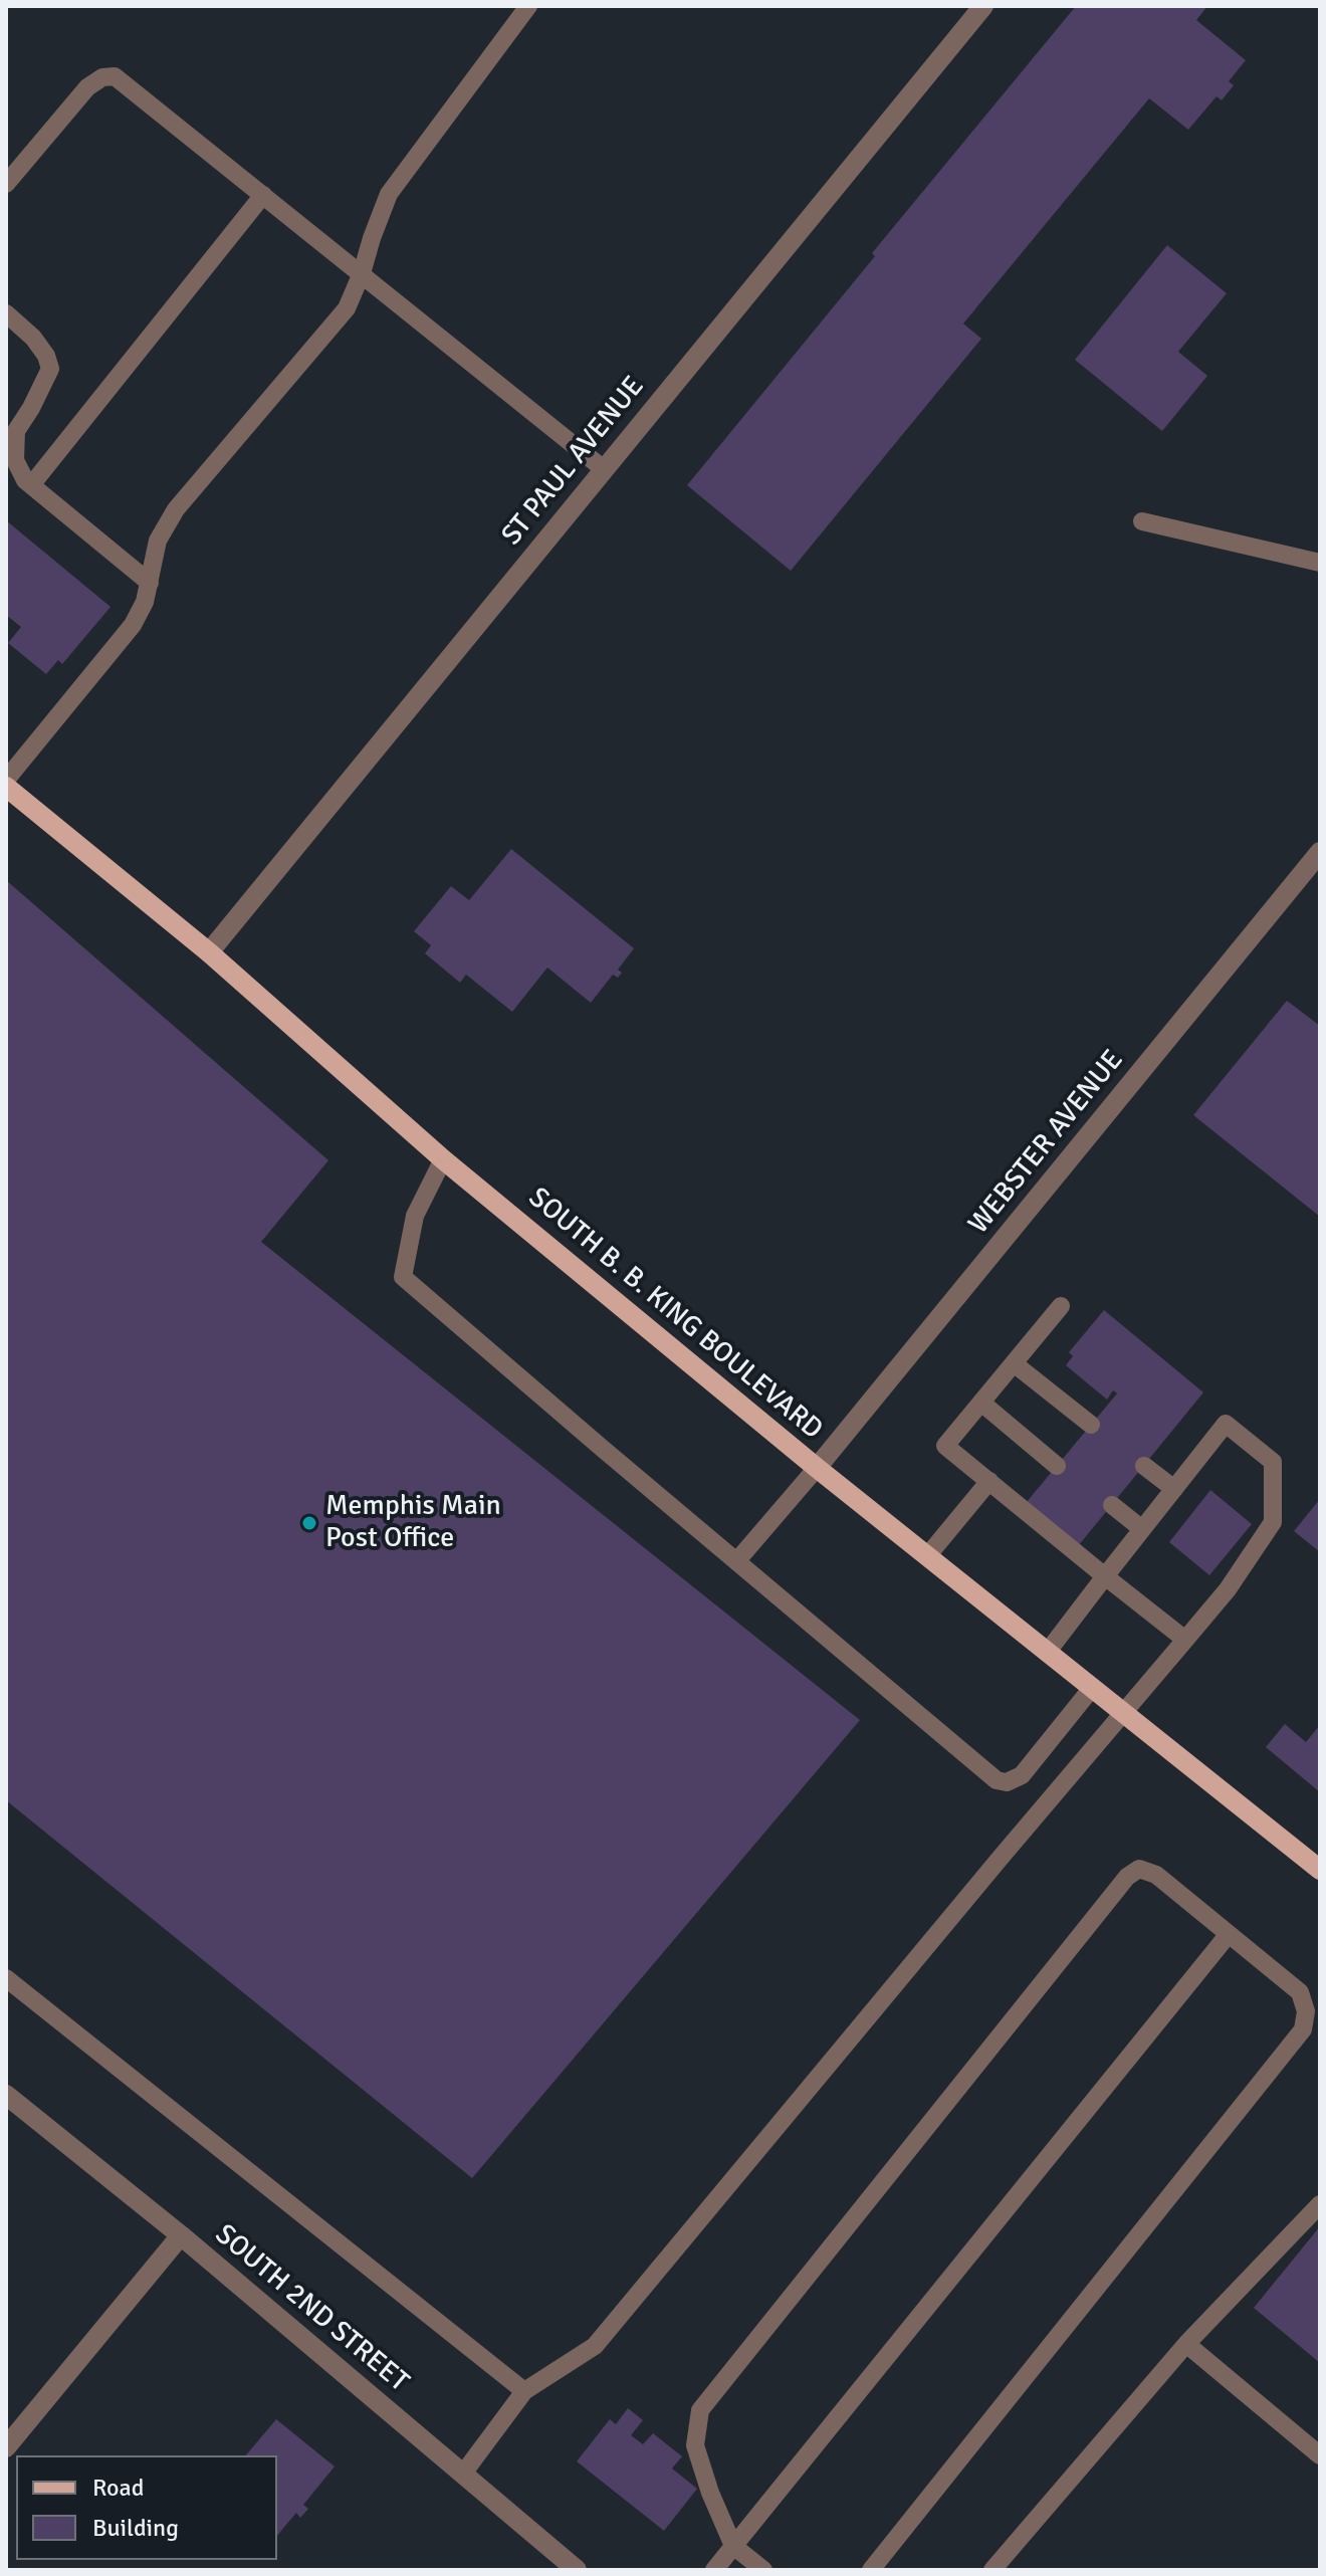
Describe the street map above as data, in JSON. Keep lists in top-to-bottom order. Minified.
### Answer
{"streets":{"main road":["SOUTH B. B. KING BOULEVARD"],"street":["ST PAUL AVENUE","WEBSTER AVENUE","SOUTH 2ND STREET"]},"crossings":[["ST PAUL AVENUE","SOUTH B. B. KING BOULEVARD"],["WEBSTER AVENUE","SOUTH B. B. KING BOULEVARD"]],"places":["Memphis Main Post Office"],"legend":["Road","Building"]}
